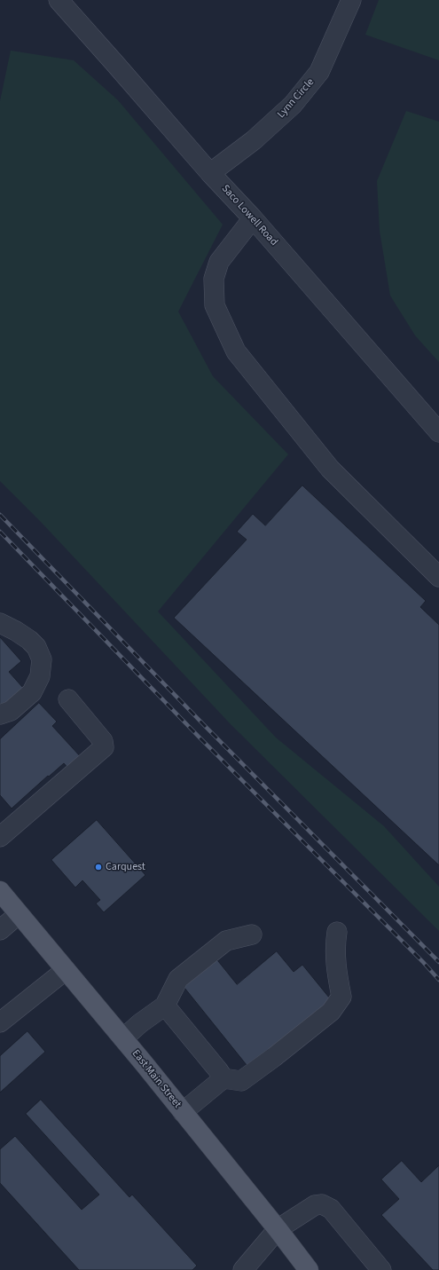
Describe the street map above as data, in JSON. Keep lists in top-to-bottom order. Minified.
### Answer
{"streets":{"main road":["East Main Street"],"street":["Lynn Circle","Saco Lowell Road"]},"crossings":[["Lynn Circle","Saco Lowell Road"]],"places":["Carquest"]}
